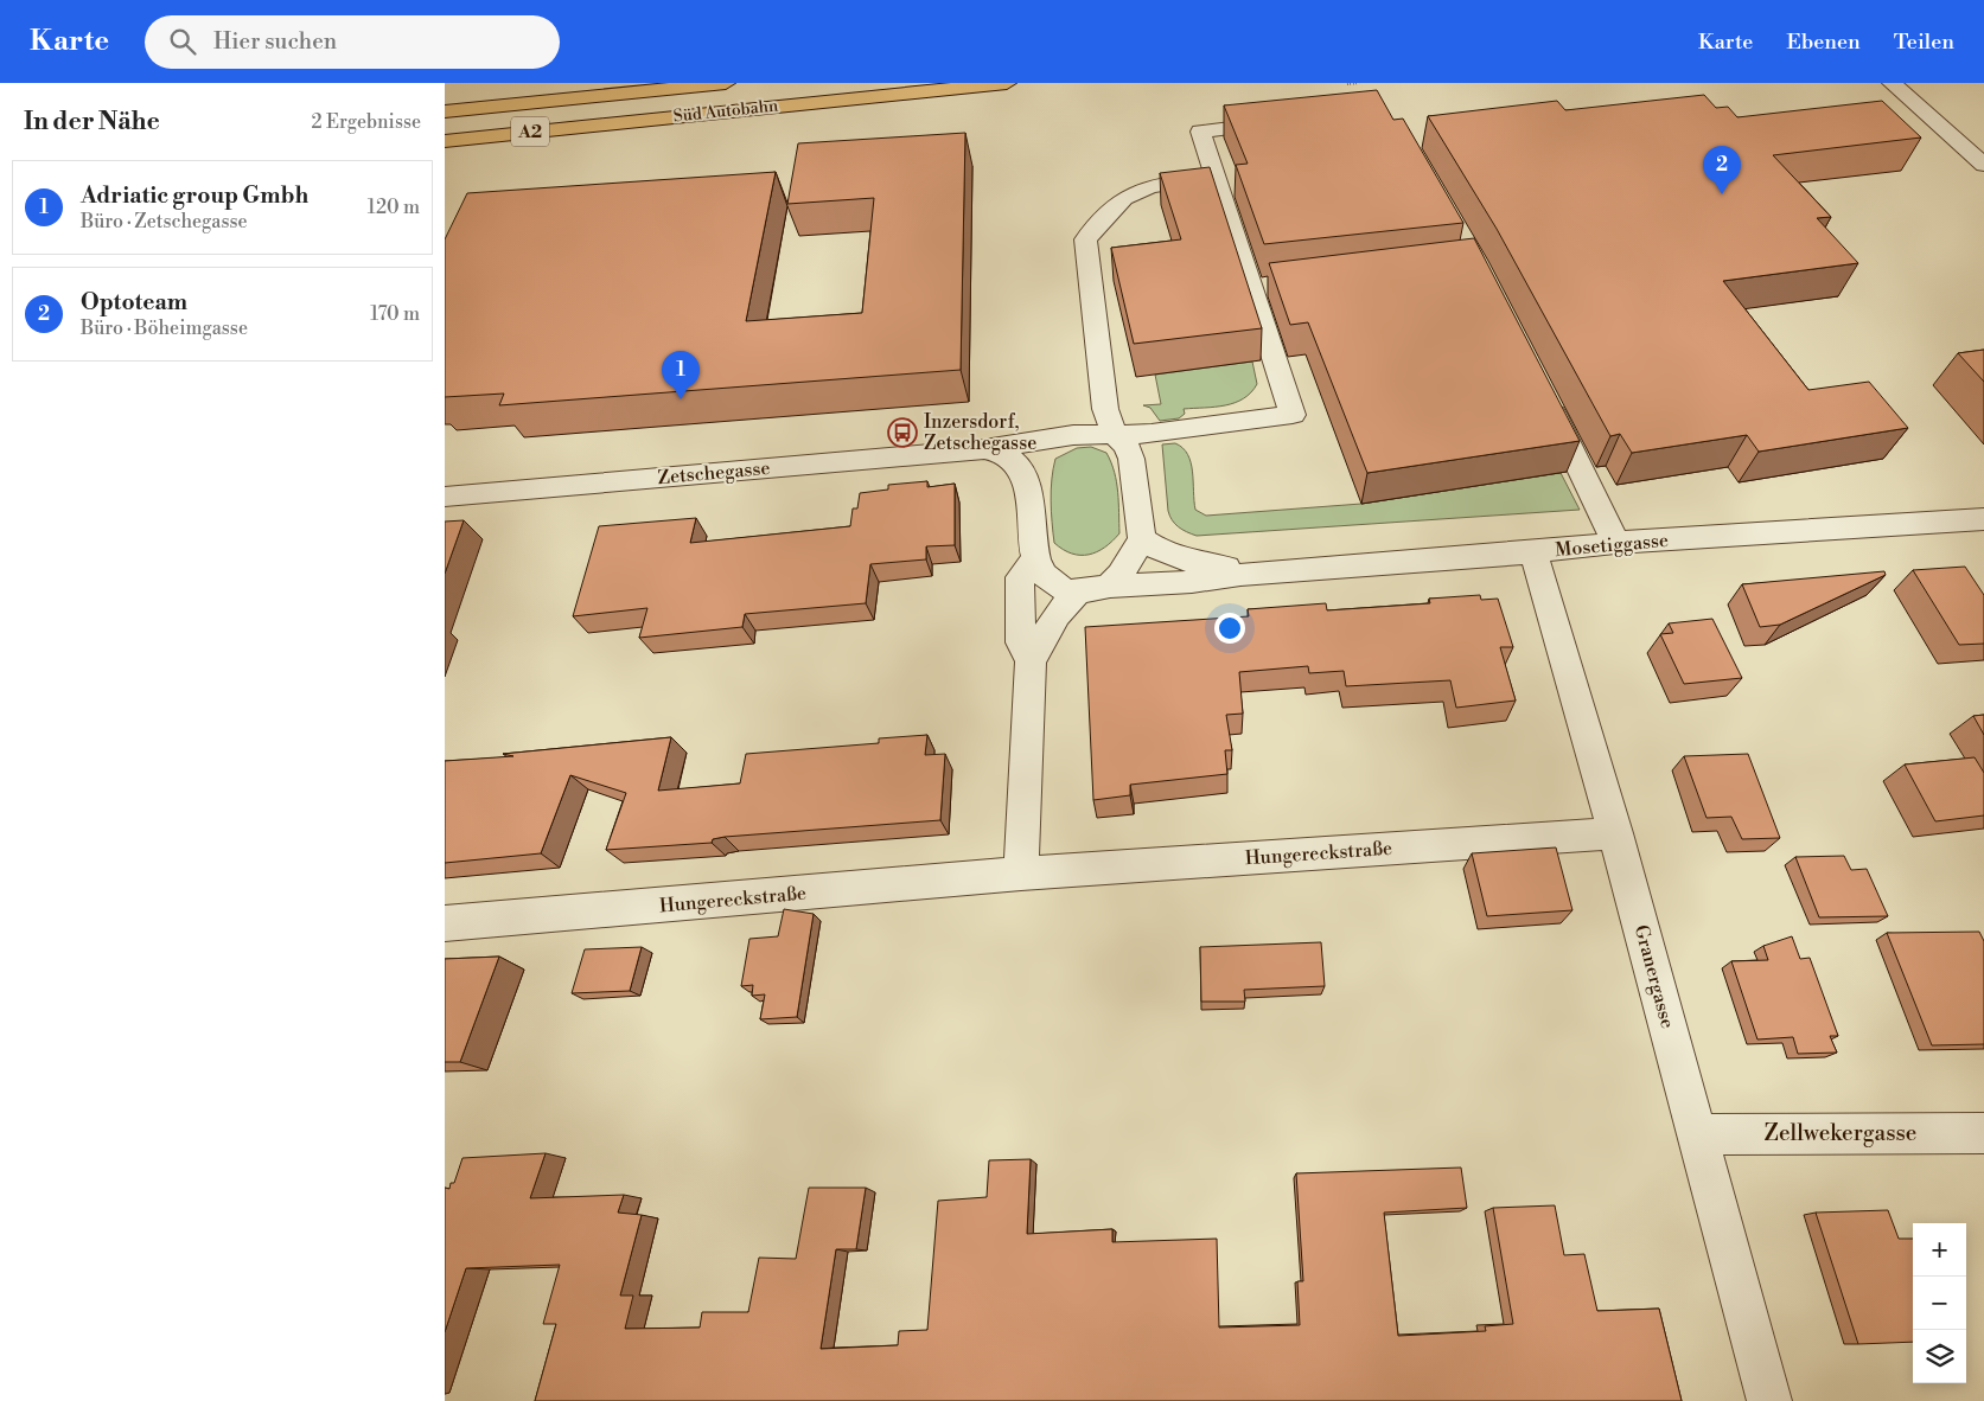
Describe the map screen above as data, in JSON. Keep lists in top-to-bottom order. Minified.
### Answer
{"streets":{"highway":["Süd Autobahn","A2"],"street":["Zetschegasse","Mosetiggasse","Hungereckstraße","Granergasse","Zellwekergasse"]},"crossings":[["Zetschegasse","Mosetiggasse"],["Mosetiggasse","Granergasse"],["Hungereckstraße","Granergasse"],["Granergasse","Zellwekergasse"]],"places":{"bus stop":["Inzersdorf, Zetschegasse"]},"page":{"header":"Karte","search":"Hier suchen","nav":["Karte","Ebenen","Teilen"],"heading":["In der Nähe","2 Ergebnisse"],"pins":["2","1"],"list":[{"mark":"1","name":"Adriatic group Gmbh","note":"Büro · Zetschegasse","value":"120 m"},{"mark":"2","name":"Optoteam","note":"Büro · Böheimgasse","value":"170 m"}],"map_buttons":["+","−"]}}
